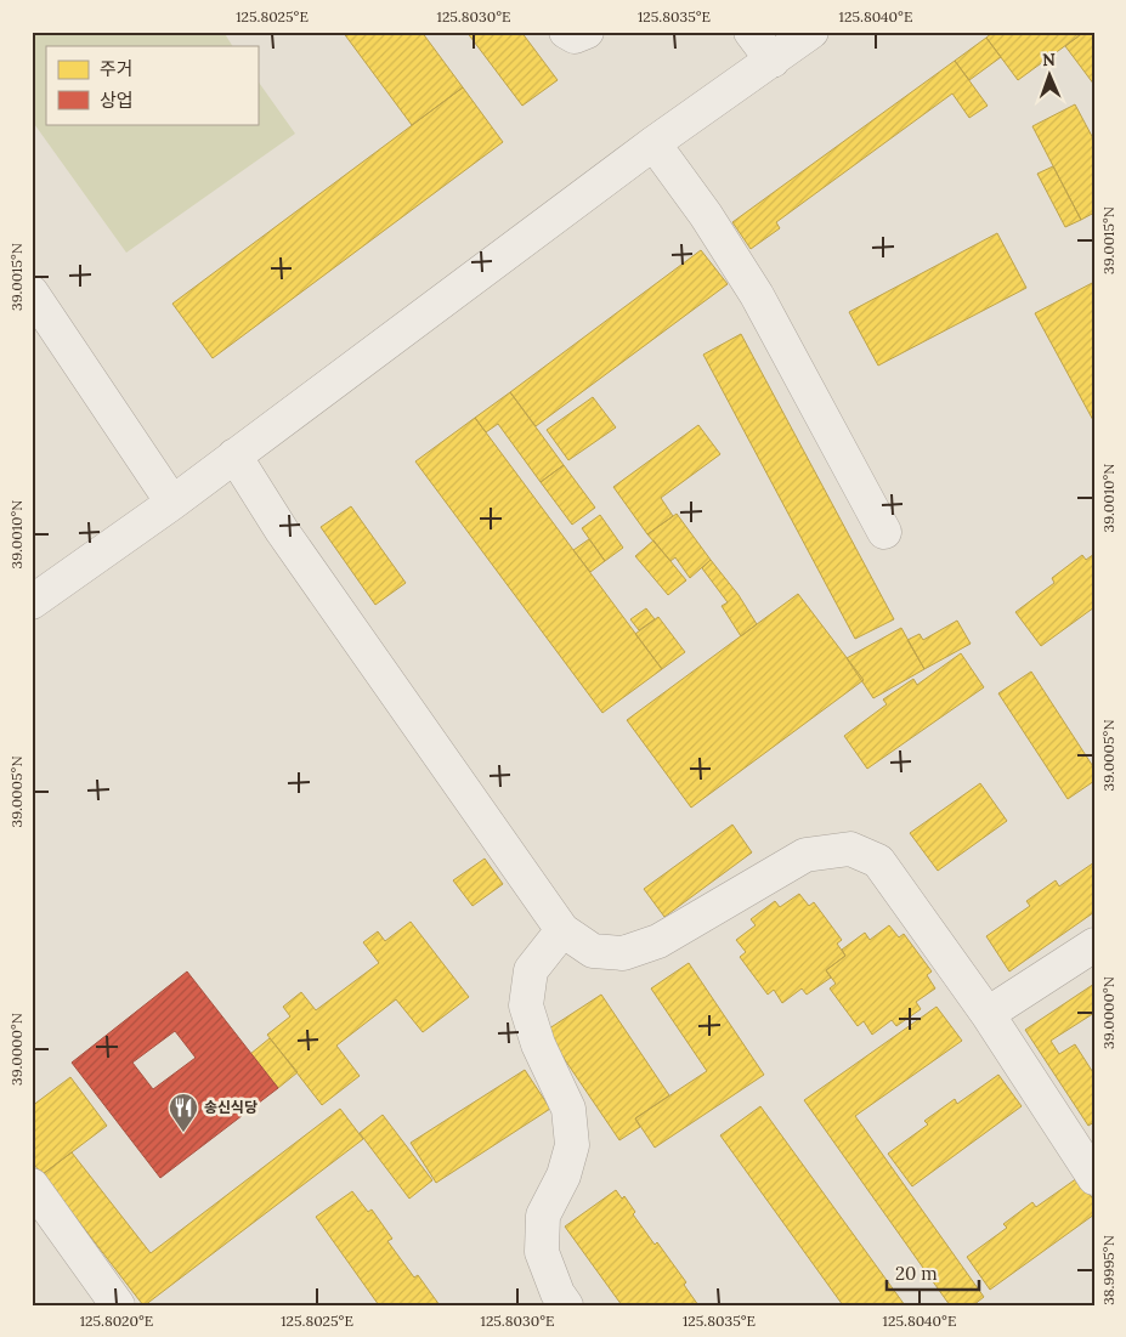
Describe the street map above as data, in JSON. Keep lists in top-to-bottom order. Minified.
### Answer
{"places":{"restaurant":["송신식당"]},"legend":["주거","상업"],"scale_bar":"20 m","north":"top","coordinates":["125.8025°E","125.8030°E","125.8035°E","125.8040°E","39.0015°N","39.0010°N","39.0005°N","39.0000°N","38.9995°N","125.8020°E"]}
